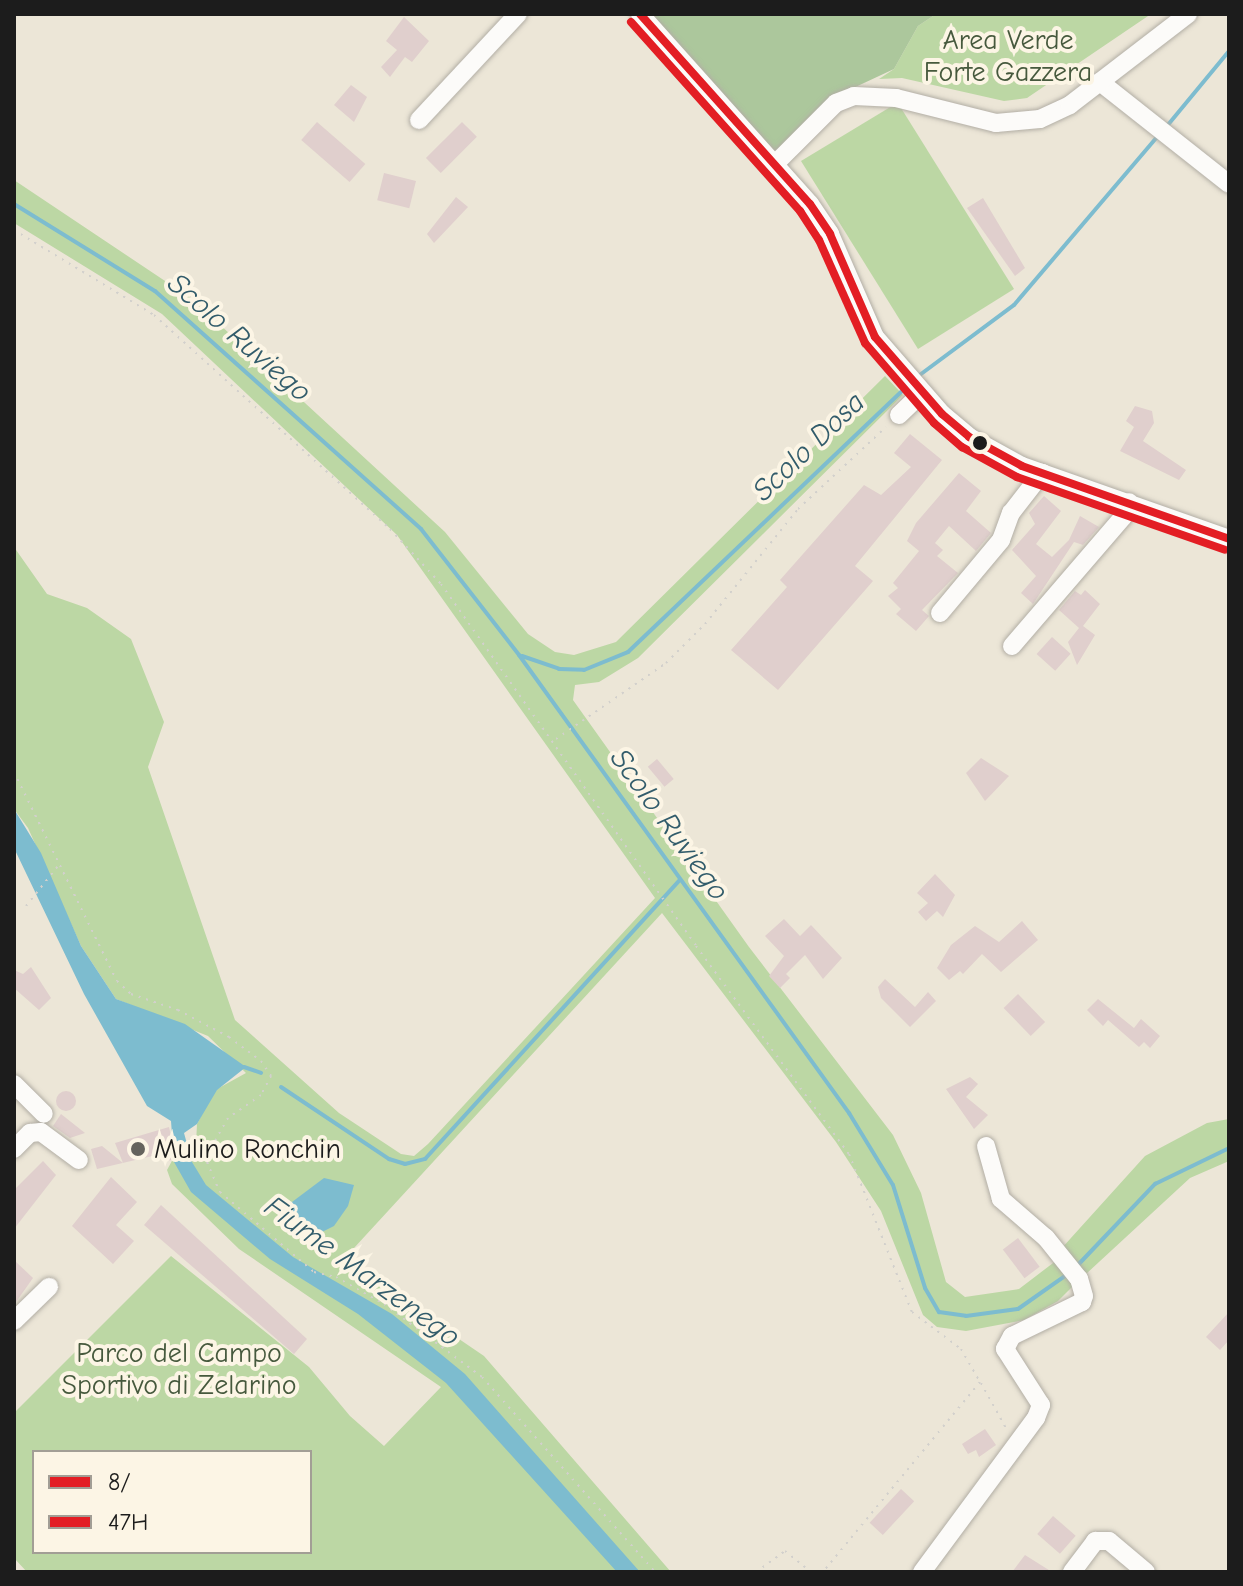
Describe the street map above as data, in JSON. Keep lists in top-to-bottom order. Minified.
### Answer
{"water":["Scolo Ruviego","Scolo Dosa","Fiume Marzenego"],"parks":["Area Verde Forte Gazzera","Parco del Campo Sportivo di Zelarino"],"places":["Mulino Ronchin"],"lines":["transit line 8/","transit line 47H"],"legend":["8/","47H"]}
